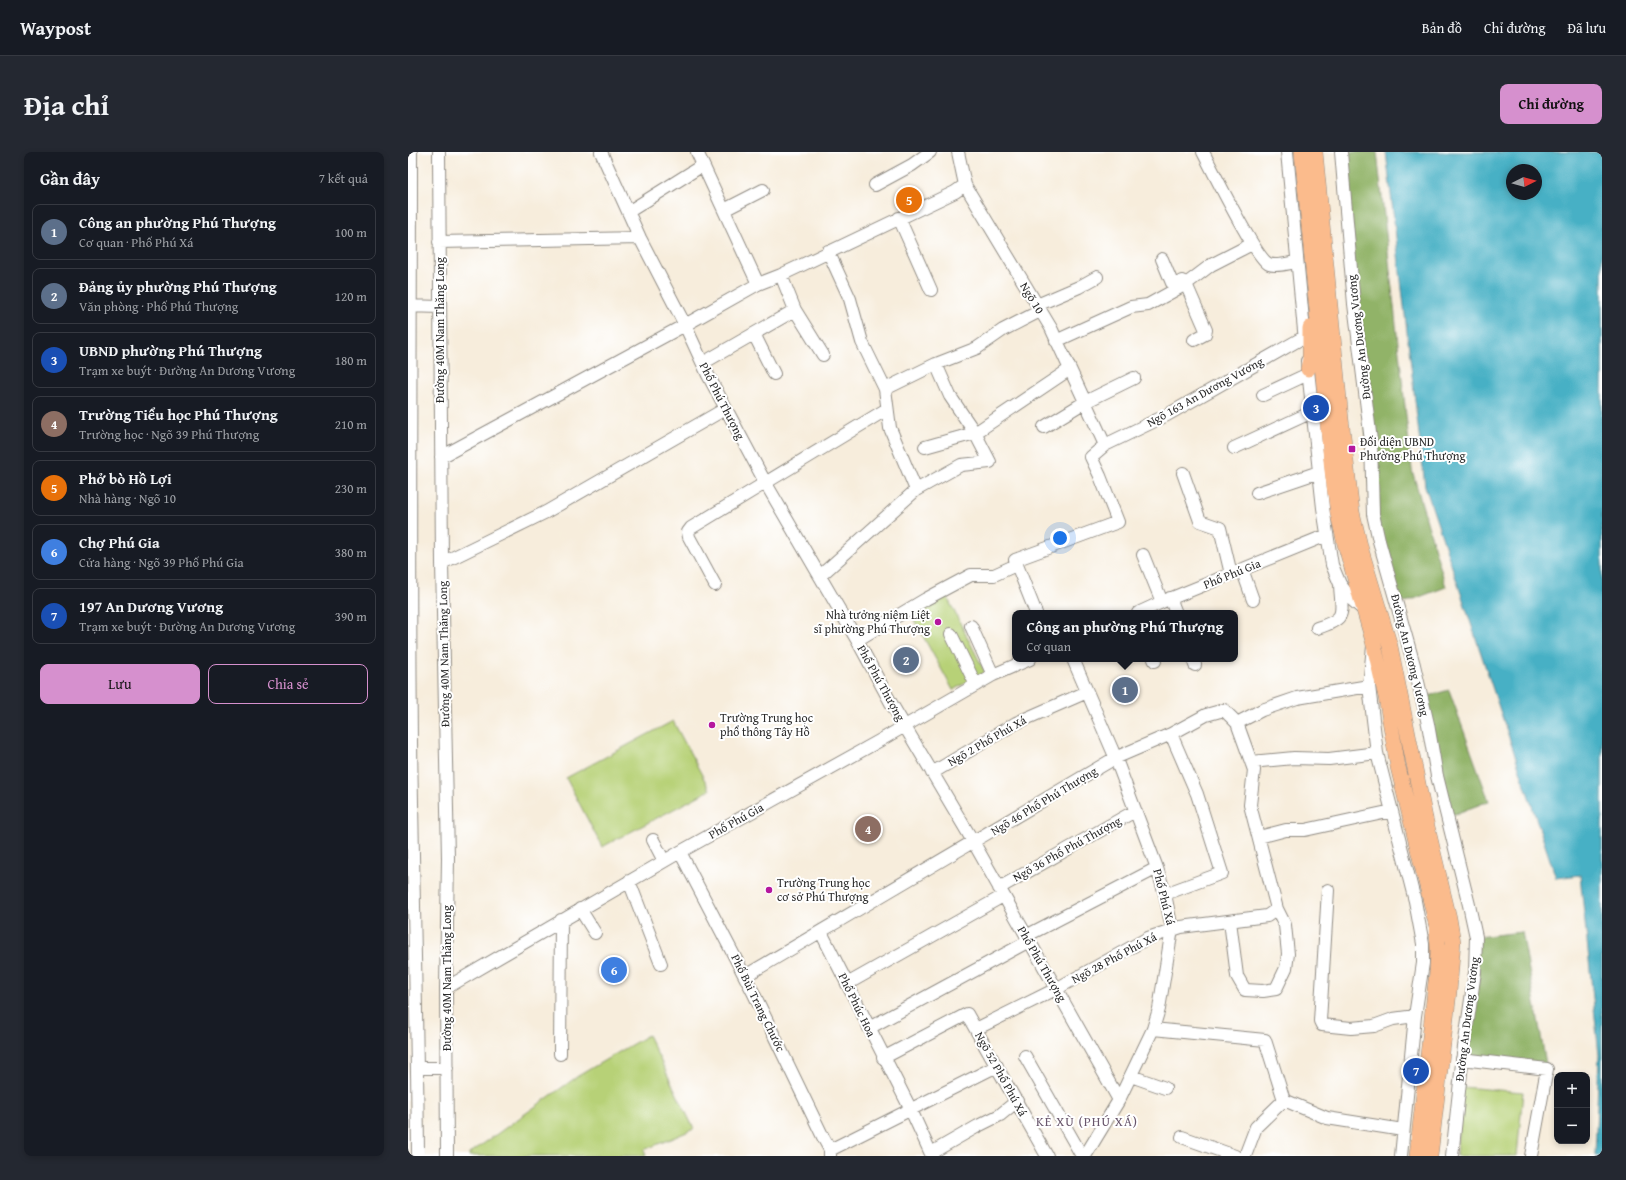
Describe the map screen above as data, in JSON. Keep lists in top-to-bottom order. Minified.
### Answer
{"streets":{"main road":["Đường An Dương Vương"],"street":["Ngõ 10","Đường 40M Nam Thăng Long","Ngõ 163 An Dương Vương","Phố Phú Thượng","Phố Phú Gia","Ngõ 2 Phố Phú Xá","Ngõ 46 Phố Phú Thượng","Ngõ 36 Phố Phú Thượng","Phố Phú Xá","Ngõ 28 Phố Phú Xá","Phố Bùi Trang Chước","Phố Phúc Hoa","Ngõ 52 Phố Phú Xá"]},"crossings":[["Ngõ 10","Ngõ 163 An Dương Vương"],["Đường 40M Nam Thăng Long","Phố Phú Gia"],["Phố Phú Thượng","Phố Phú Gia"],["Phố Phú Thượng","Ngõ 2 Phố Phú Xá"],["Phố Phú Thượng","Ngõ 46 Phố Phú Thượng"],["Phố Phú Thượng","Ngõ 36 Phố Phú Thượng"],["Phố Phú Thượng","Phố Phú Xá"],["Phố Phú Thượng","Ngõ 28 Phố Phú Xá"],["Phố Phú Gia","Phố Bùi Trang Chước"],["Ngõ 2 Phố Phú Xá","Phố Phú Xá"],["Ngõ 46 Phố Phú Thượng","Phố Phú Xá"],["Ngõ 46 Phố Phú Thượng","Phố Phúc Hoa"],["Ngõ 36 Phố Phú Thượng","Phố Phú Xá"],["Ngõ 36 Phố Phú Thượng","Phố Phúc Hoa"],["Phố Phú Xá","Ngõ 28 Phố Phú Xá"],["Ngõ 28 Phố Phú Xá","Ngõ 52 Phố Phú Xá"],["Phố Phúc Hoa","Ngõ 52 Phố Phú Xá"]],"districts":["KẺ XÙ (PHÚ XÁ)"],"places":{"transit":["Đối diện UBND Phường Phú Thượng"],"other":["Nhà tưởng niệm Liệt sĩ phường Phú Thượng","Trường Trung học phổ thông Tây Hồ","Trường Trung học cơ sở Phú Thượng"]},"north":"right","page":{"header":"Waypost","nav":["Bản đồ","Chỉ đường","Đã lưu"],"title":"Địa chỉ","buttons":["Chỉ đường",["Lưu","Chia sẻ"]],"heading":["Gần đây","7 kết quả"],"pins":["5","3","2","1","4","6","7"],"list":[{"mark":"1","name":"Công an phường Phú Thượng","note":"Cơ quan · Phố Phú Xá","value":"100 m"},{"mark":"2","name":"Đảng ủy phường Phú Thượng","note":"Văn phòng · Phố Phú Thượng","value":"120 m"},{"mark":"3","name":"UBND phường Phú Thượng","note":"Trạm xe buýt · Đường An Dương Vương","value":"180 m"},{"mark":"4","name":"Trường Tiểu học Phú Thượng","note":"Trường học · Ngõ 39 Phú Thượng","value":"210 m"},{"mark":"5","name":"Phở bò Hồ Lợi","note":"Nhà hàng · Ngõ 10","value":"230 m"},{"mark":"6","name":"Chợ Phú Gia","note":"Cửa hàng · Ngõ 39 Phố Phú Gia","value":"380 m"},{"mark":"7","name":"197 An Dương Vương","note":"Trạm xe buýt · Đường An Dương Vương","value":"390 m"}],"popup":["Công an phường Phú Thượng","Cơ quan"],"map_buttons":["+","−"]}}
